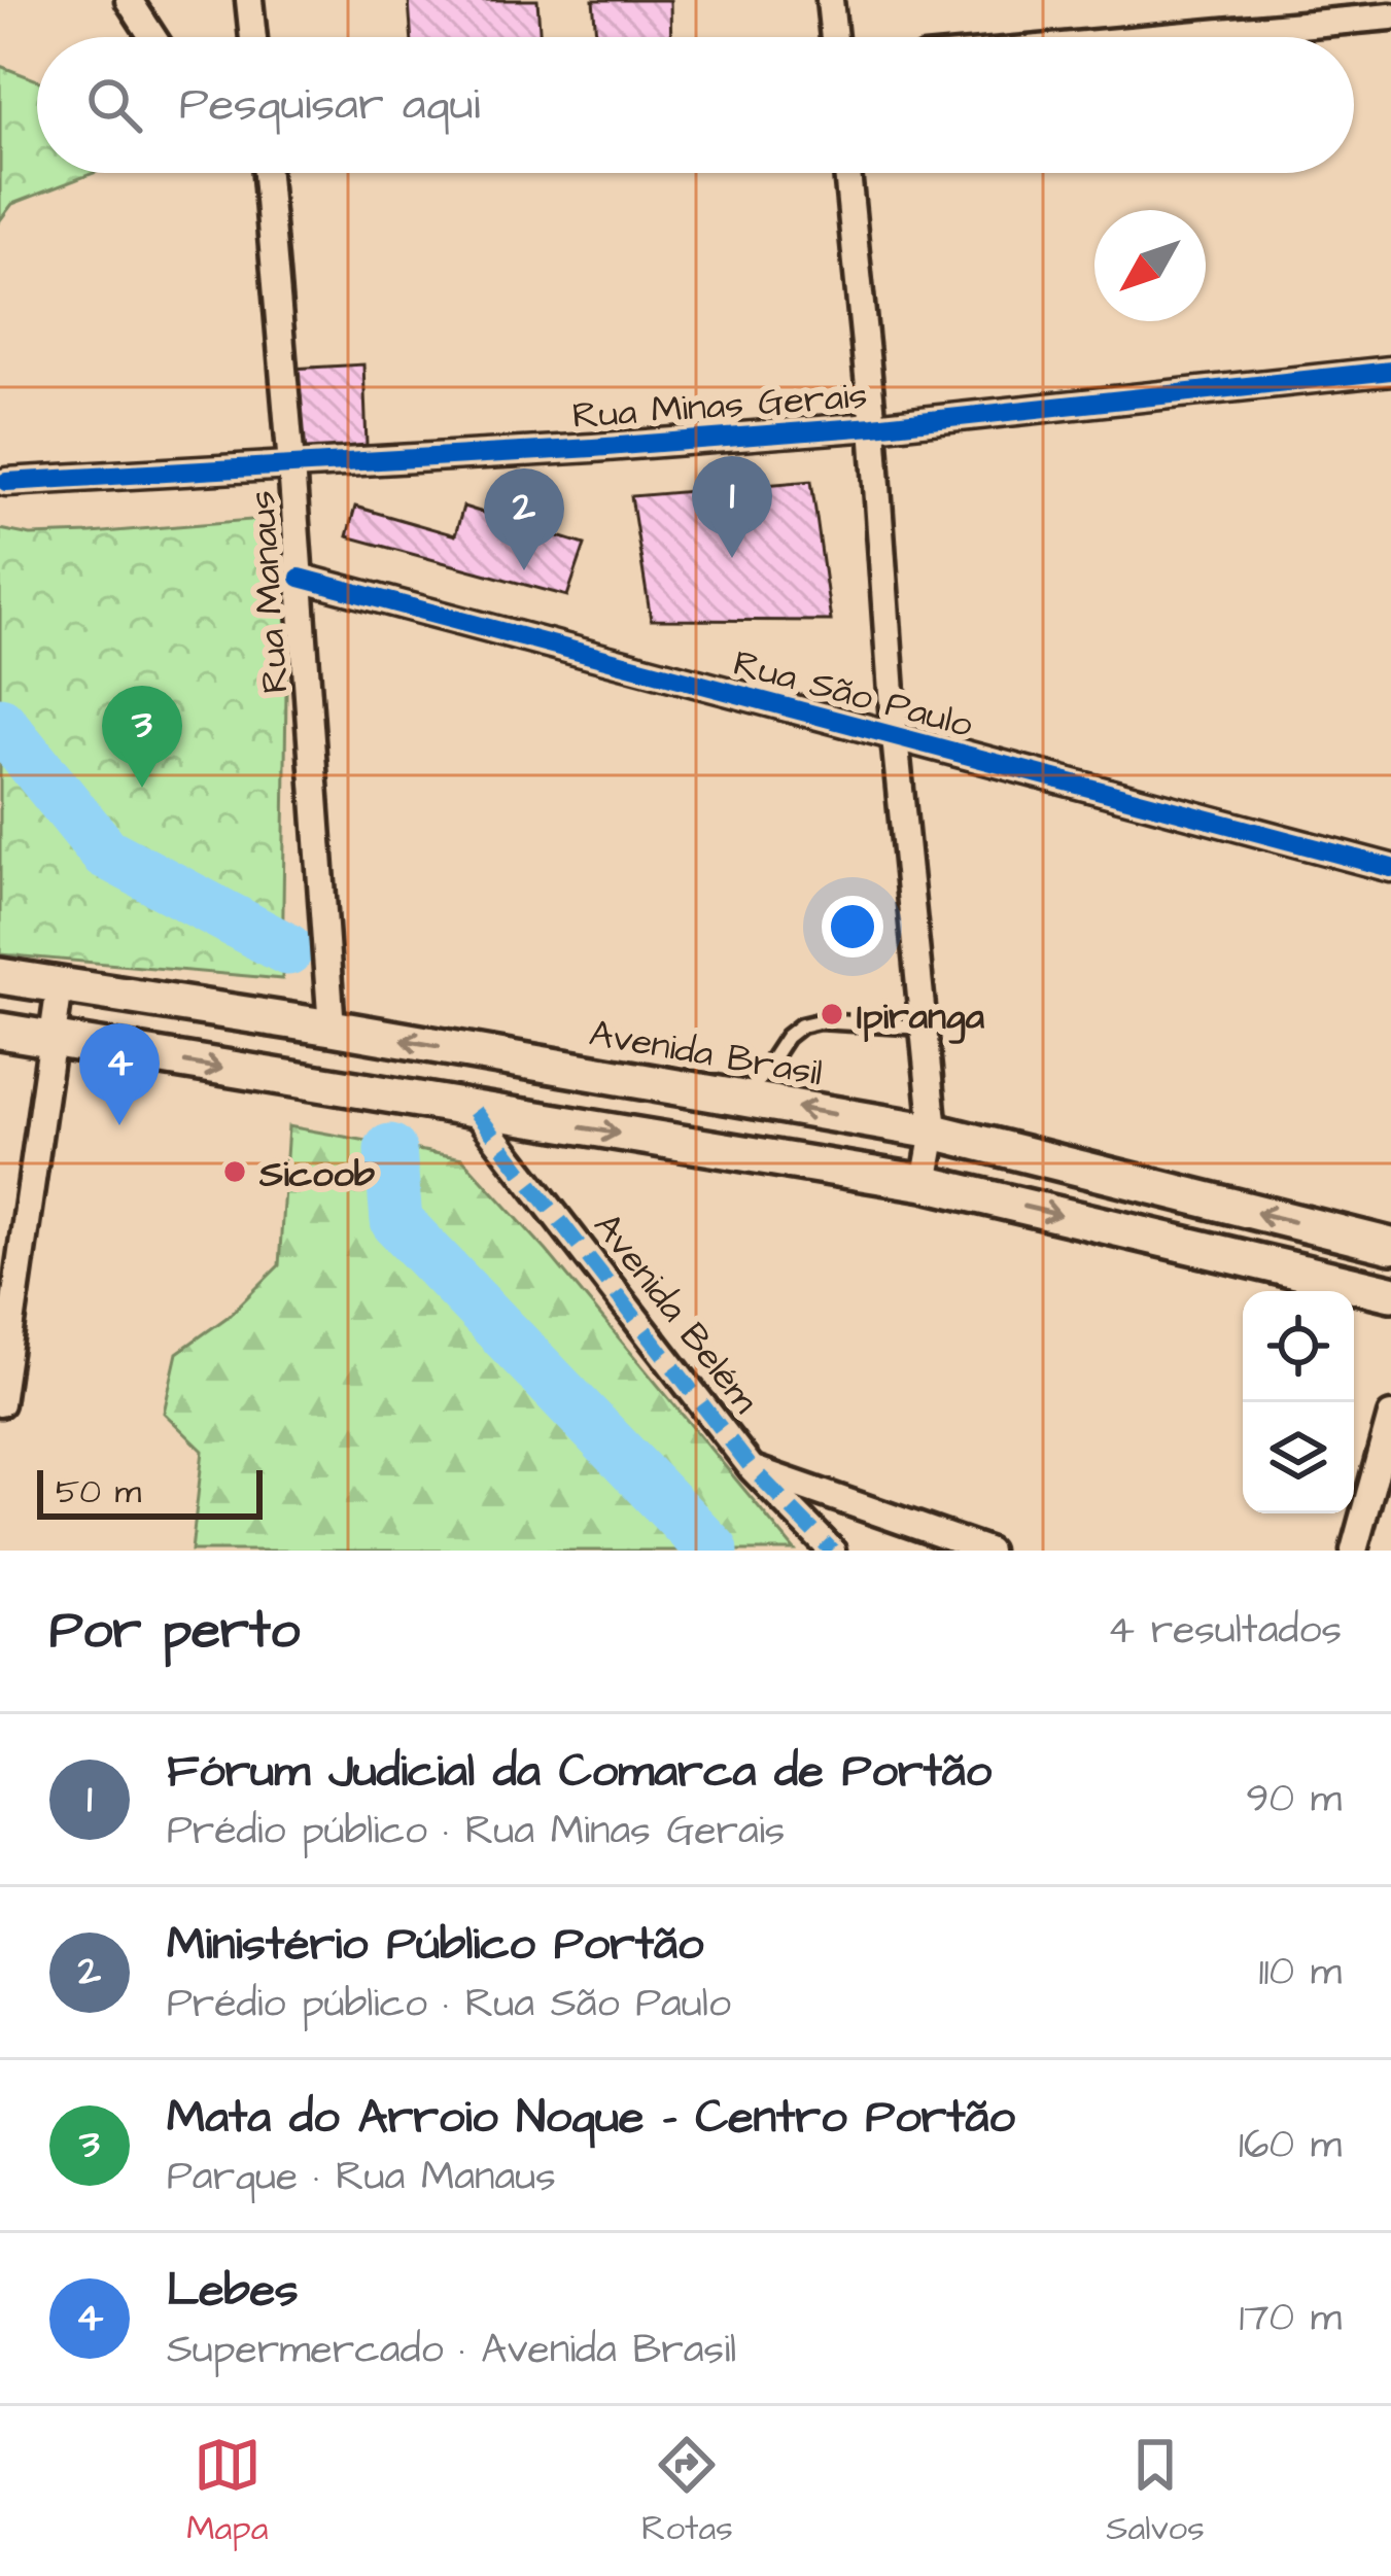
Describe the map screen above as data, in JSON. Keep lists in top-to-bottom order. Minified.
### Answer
{"streets":{"main road":["Avenida Brasil"],"street":["Rua Minas Gerais","Rua Manaus","Rua São Paulo","Avenida Belém"]},"crossings":[["Rua Minas Gerais","Rua Manaus"],["Rua Manaus","Rua São Paulo"],["Rua Manaus","Avenida Brasil"]],"places":["Ipiranga","Sicoob"],"scale_bar":"50 m","north":"bottom left","page":{"search":"Pesquisar aqui","pins":["1","2","3","4"],"scale":"50 m","heading":["Por perto","4 resultados"],"list":[{"mark":"1","name":"Fórum Judicial da Comarca de Portão","note":"Prédio público · Rua Minas Gerais","value":"90 m"},{"mark":"2","name":"Ministério Público Portão","note":"Prédio público · Rua São Paulo","value":"110 m"},{"mark":"3","name":"Mata do Arroio Noque - Centro Portão","note":"Parque · Rua Manaus","value":"160 m"},{"mark":"4","name":"Lebes","note":"Supermercado · Avenida Brasil","value":"170 m"}],"nav":["Mapa","Rotas","Salvos"]}}
